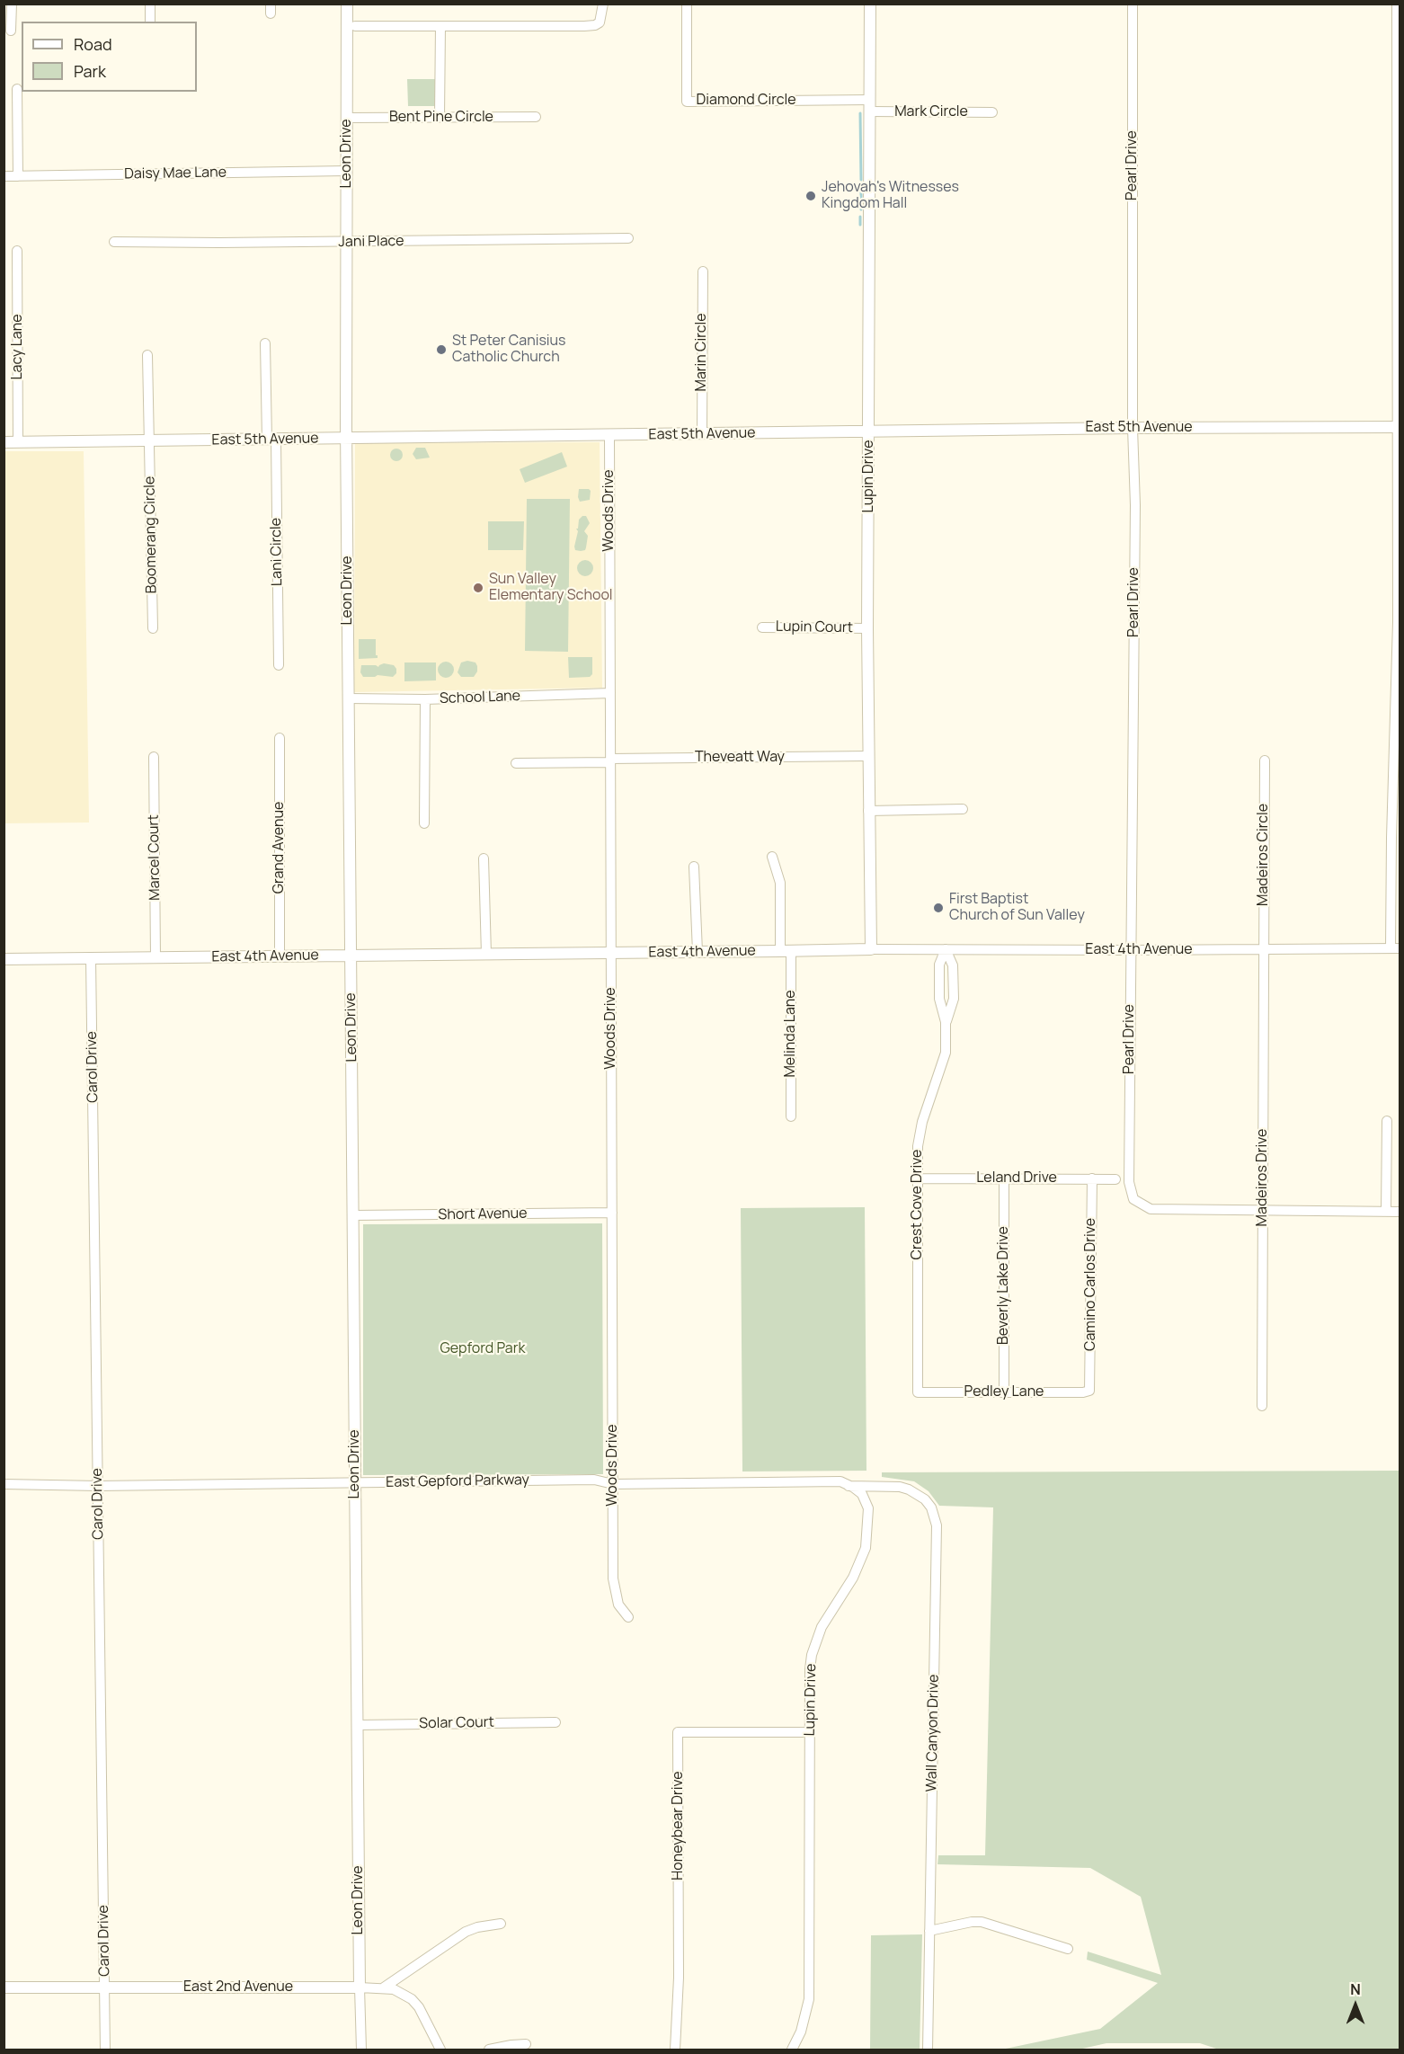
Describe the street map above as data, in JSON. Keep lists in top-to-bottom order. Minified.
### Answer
{"streets":{"street":["Diamond Circle","Mark Circle","Bent Pine Circle","Leon Drive","Pearl Drive","Daisy Mae Lane","Jani Place","Lacy Lane","Marin Circle","East 5th Avenue","Lupin Drive","Woods Drive","Boomerang Circle","Lani Circle","Lupin Court","School Lane","Theveatt Way","Grand Avenue","Madeiros Circle","Marcel Court","East 4th Avenue","Melinda Lane","Carol Drive","Madeiros Drive","Leland Drive","Crest Cove Drive","Short Avenue","Camino Carlos Drive","Beverly Lake Drive","Pedley Lane","East Gepford Parkway","Solar Court","Wall Canyon Drive","Honeybear Drive","East 2nd Avenue"]},"crossings":[["Diamond Circle","Lupin Drive"],["Mark Circle","Lupin Drive"],["Bent Pine Circle","Leon Drive"],["Leon Drive","Daisy Mae Lane"],["Leon Drive","Jani Place"],["Leon Drive","East 5th Avenue"],["Leon Drive","School Lane"],["Leon Drive","East 4th Avenue"],["Leon Drive","Short Avenue"],["Leon Drive","East Gepford Parkway"],["Leon Drive","Solar Court"],["Leon Drive","East 2nd Avenue"],["Pearl Drive","East 5th Avenue"],["Pearl Drive","East 4th Avenue"],["Pearl Drive","Madeiros Drive"],["Lacy Lane","East 5th Avenue"],["Marin Circle","East 5th Avenue"],["East 5th Avenue","Lupin Drive"],["East 5th Avenue","Woods Drive"],["East 5th Avenue","Boomerang Circle"],["East 5th Avenue","Lani Circle"],["Lupin Drive","Lupin Court"],["Lupin Drive","Theveatt Way"],["Lupin Drive","East 4th Avenue"],["Lupin Drive","East Gepford Parkway"],["Lupin Drive","Wall Canyon Drive"],["Lupin Drive","Honeybear Drive"],["Woods Drive","School Lane"],["Woods Drive","Theveatt Way"],["Woods Drive","East 4th Avenue"],["Woods Drive","Short Avenue"],["Woods Drive","East Gepford Parkway"],["Grand Avenue","East 4th Avenue"],["Madeiros Circle","East 4th Avenue"],["Madeiros Circle","Madeiros Drive"],["Marcel Court","East 4th Avenue"],["East 4th Avenue","Melinda Lane"],["East 4th Avenue","Carol Drive"],["East 4th Avenue","Madeiros Drive"],["East 4th Avenue","Crest Cove Drive"],["Carol Drive","East Gepford Parkway"],["Carol Drive","East 2nd Avenue"],["Leland Drive","Crest Cove Drive"],["Leland Drive","Camino Carlos Drive"],["Leland Drive","Beverly Lake Drive"],["Crest Cove Drive","Pedley Lane"],["Camino Carlos Drive","Pedley Lane"],["Beverly Lake Drive","Pedley Lane"],["East Gepford Parkway","Wall Canyon Drive"]],"parks":["Gepford Park"],"places":["Jehovah's Witnesses Kingdom Hall","St Peter Canisius Catholic Church","Sun Valley Elementary School","First Baptist Church of Sun Valley"],"legend":["Road","Park"],"north":"top"}
